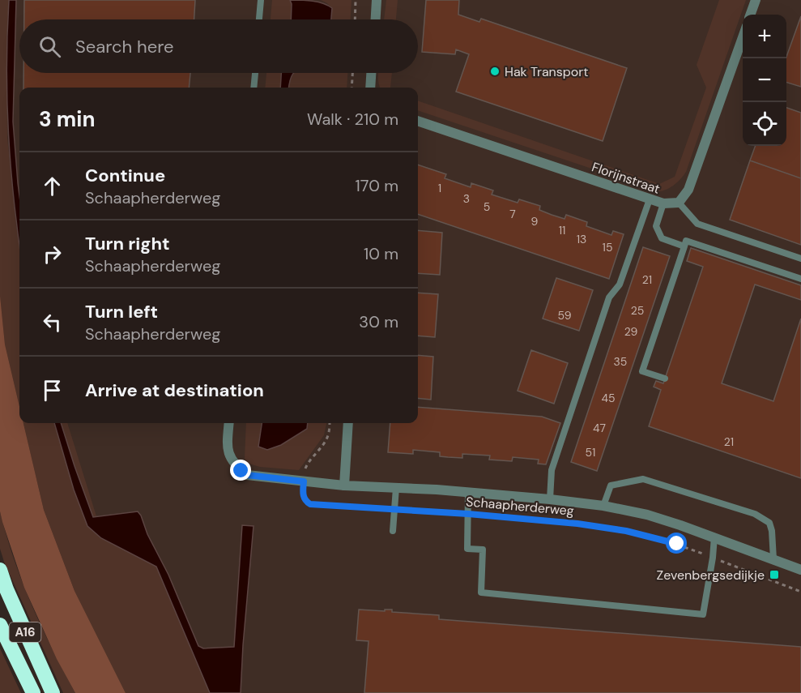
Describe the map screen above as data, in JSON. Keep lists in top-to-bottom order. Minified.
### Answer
{"streets":{"highway":["A16"],"street":["Florijnstraat","Schaapherderweg"]},"places":{"other":["Hak Transport"],"transit":["Zevenbergsedijkje"]},"house_numbers":["1","3","5","7","9","11","13","15","21","25","59","29","35","45","47","21","51"],"page":{"map_buttons":["+","−"],"search":"Search here","heading":["3 min","Walk · 210 m"],"list":[["Continue","Schaapherderweg","170 m"],["Turn right","Schaapherderweg","10 m"],["Turn left","Schaapherderweg","30 m"],"Arrive at destination"]}}
